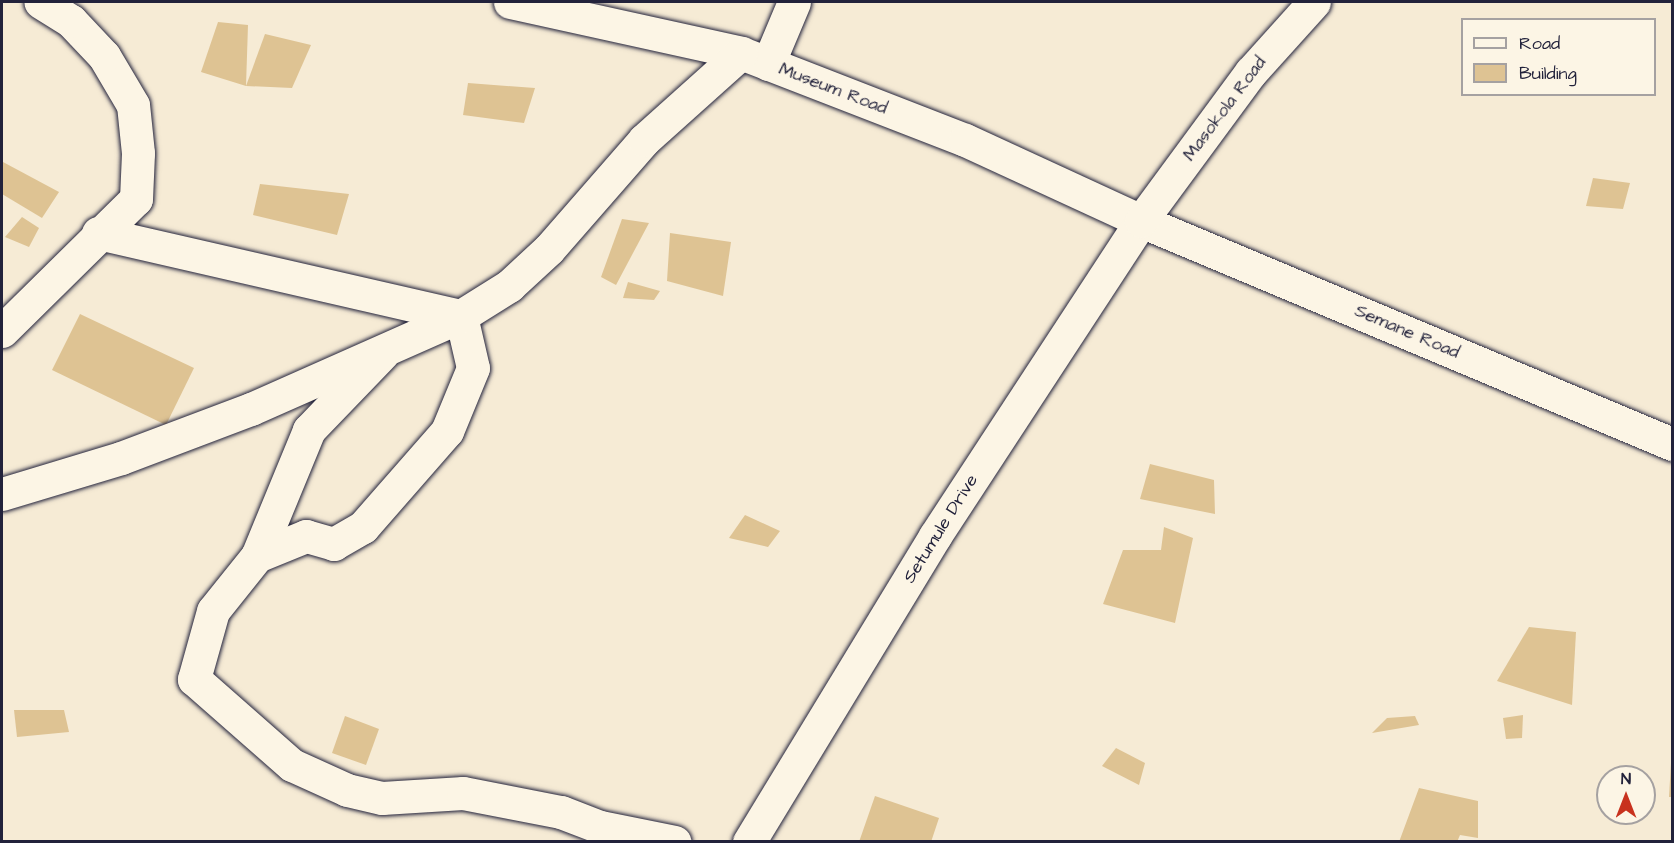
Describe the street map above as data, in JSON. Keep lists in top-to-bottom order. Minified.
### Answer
{"streets":{"street":["Museum Road","Masokola Road","Semane Road","Setumule Drive"]},"crossings":[["Museum Road","Masokola Road"],["Museum Road","Semane Road"],["Museum Road","Setumule Drive"],["Masokola Road","Semane Road"],["Masokola Road","Setumule Drive"],["Semane Road","Setumule Drive"]],"legend":["Road","Building"],"north":"top"}
